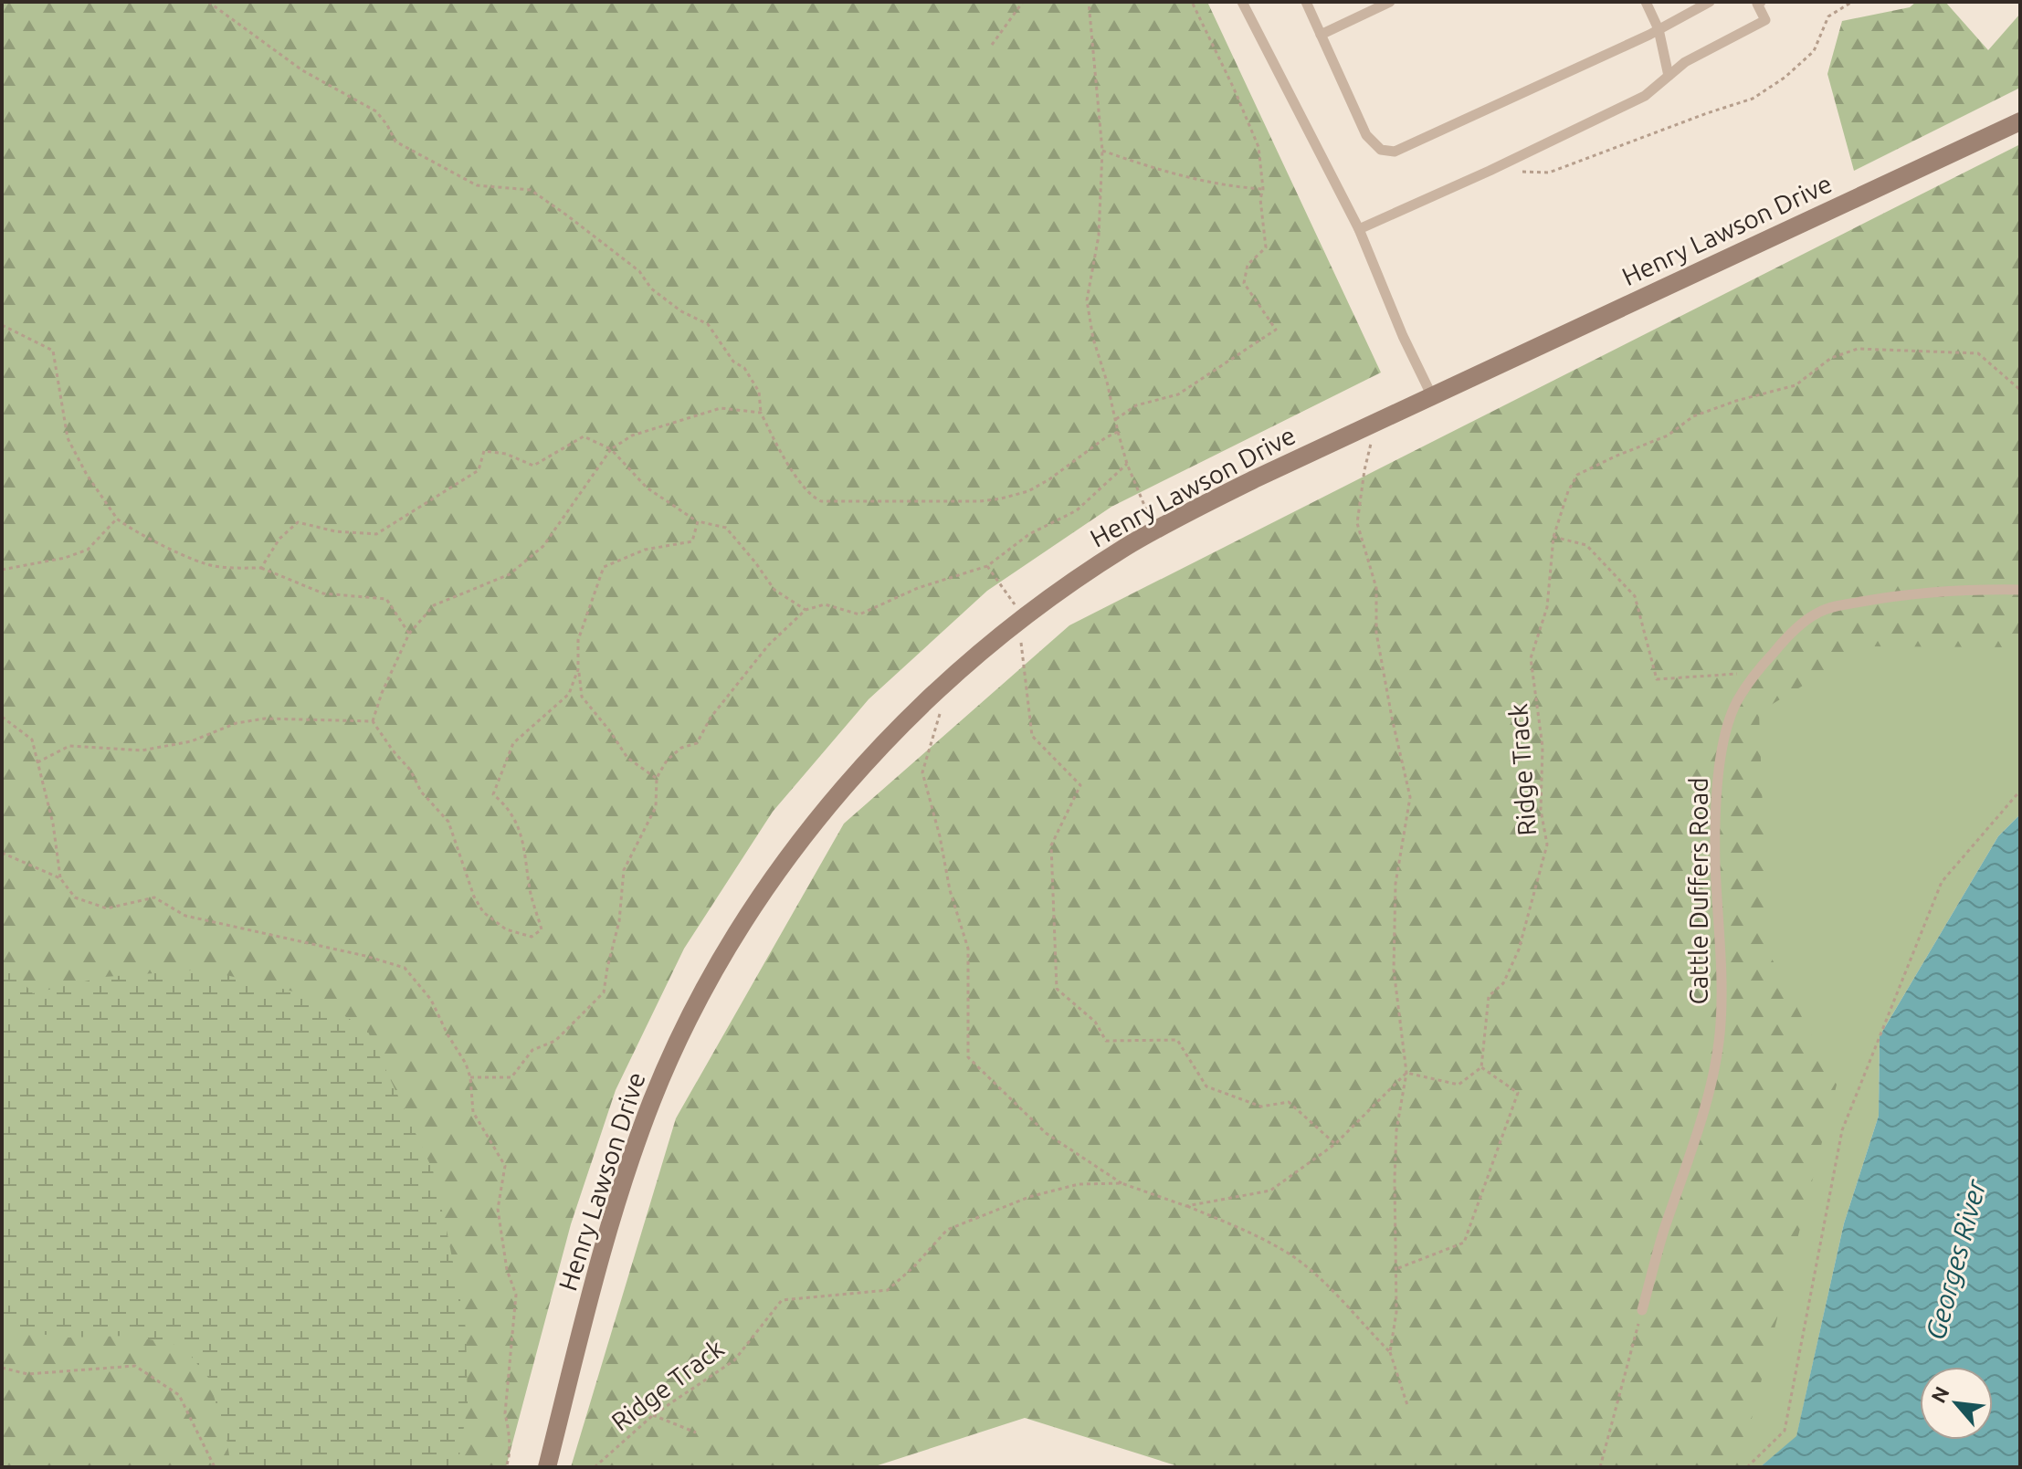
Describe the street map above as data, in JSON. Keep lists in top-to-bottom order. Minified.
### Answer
{"streets":{"main road":["Henry Lawson Drive"],"lane":["Cattle Duffers Road"],"path":["Ridge Track"]},"water":["Georges River"],"north":"top left"}
